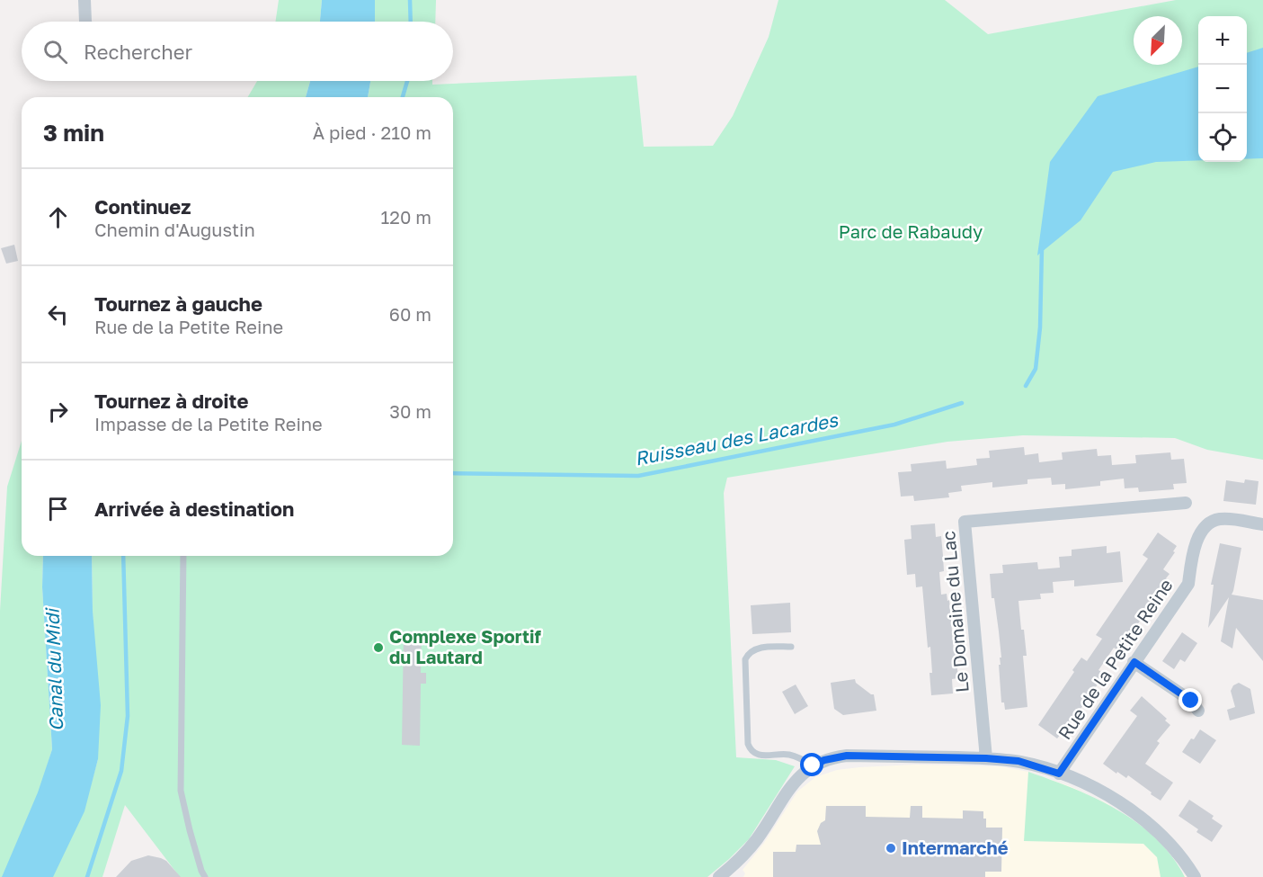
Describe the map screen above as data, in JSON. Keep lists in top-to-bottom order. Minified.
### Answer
{"streets":{"street":["Le Domaine du Lac","Rue de la Petite Reine"]},"water":["Ruisseau des Lacardes","Canal du Midi"],"parks":["Parc de Rabaudy"],"places":["Complexe Sportif du Lautard","Intermarché"],"north":"bottom left","page":{"map_buttons":["+","−"],"search":"Rechercher","heading":["3 min","À pied · 210 m"],"list":[["Continuez","Chemin d'Augustin","120 m"],["Tournez à gauche","Rue de la Petite Reine","60 m"],["Tournez à droite","Impasse de la Petite Reine","30 m"],"Arrivée à destination"]}}
